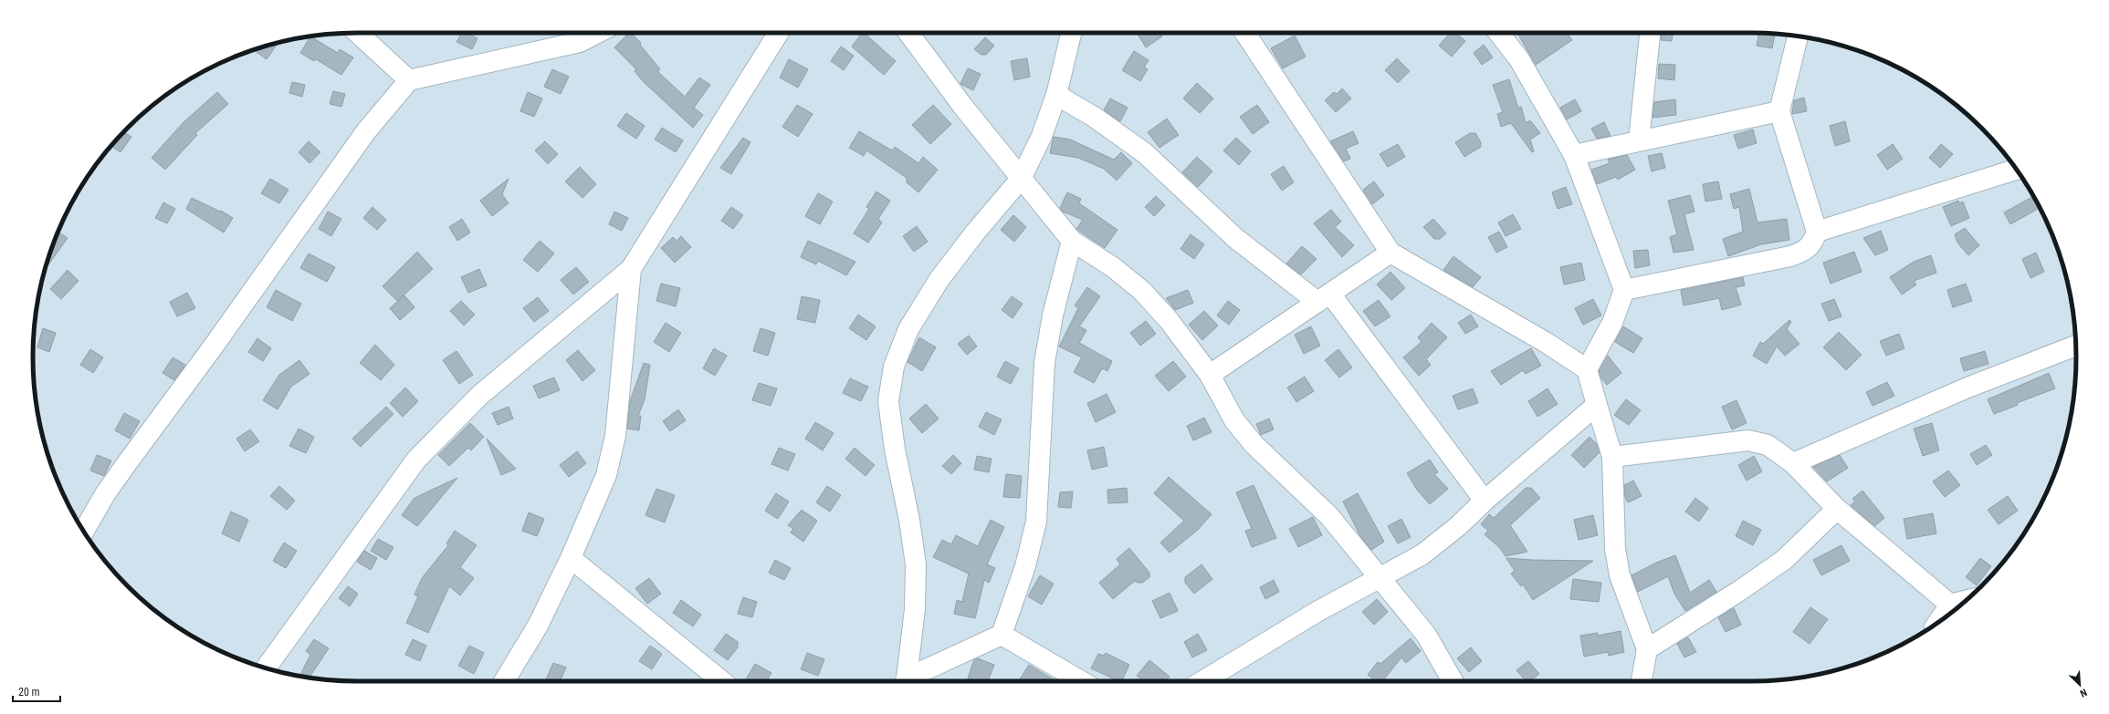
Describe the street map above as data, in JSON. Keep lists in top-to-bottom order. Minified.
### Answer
{"scale_bar":"20 m","north":"bottom right"}
